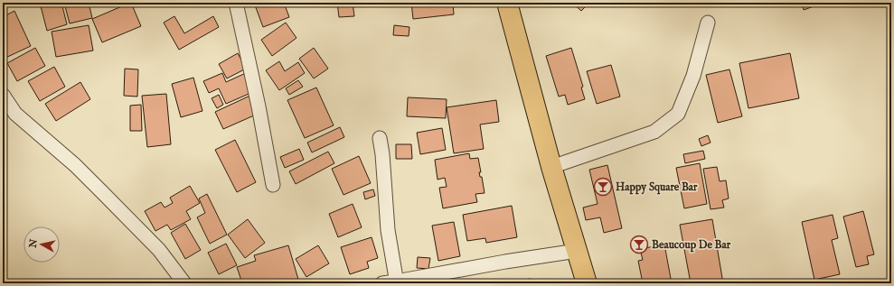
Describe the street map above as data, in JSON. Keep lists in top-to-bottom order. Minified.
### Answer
{"places":{"bar":["Happy Square Bar","Beaucoup De Bar"]},"north":"left"}
